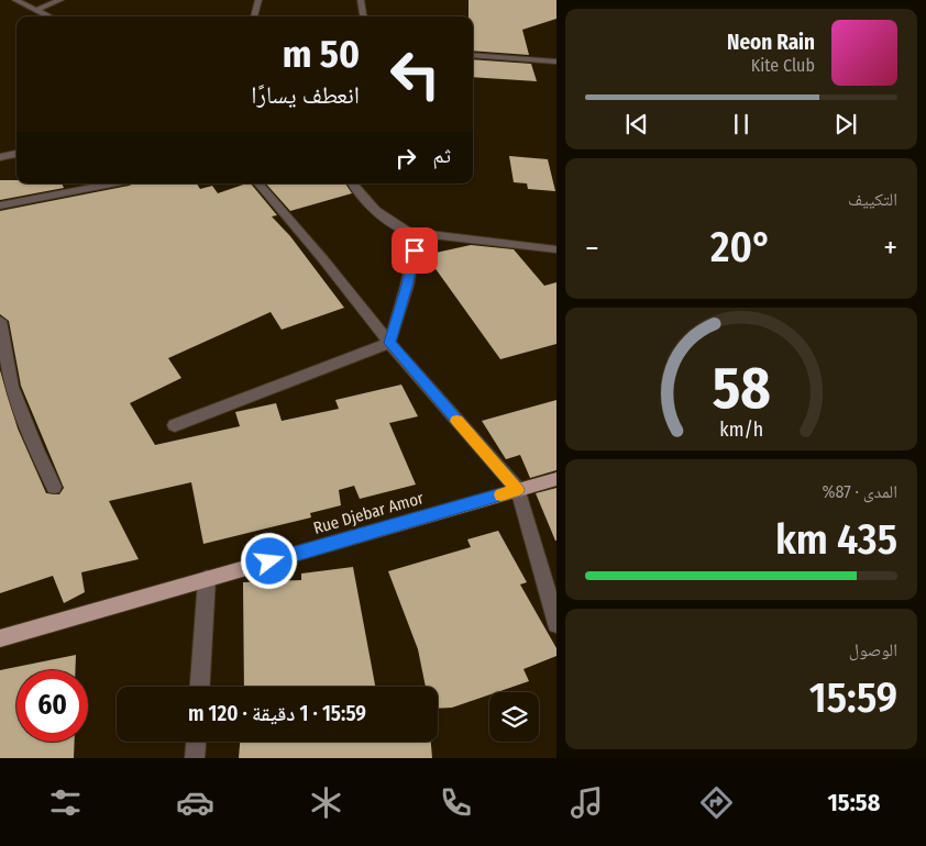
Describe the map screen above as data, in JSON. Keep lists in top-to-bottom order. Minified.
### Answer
{"streets":{"main road":["Rue Djebar Amor"]},"page":{"turn":["50 m","انعطف يسارًا"],"song":["Neon Rain","Kite Club"],"then":"ثم","tile":["التكييف",["المدى · 87%","435 km"],["الوصول","15:59"]],"heat":["−","20°","+"],"limit":"60","trip":"15:59 · 1 دقيقة · 120 m","tabs":"15:58","gauge":["58","km/h"]}}
